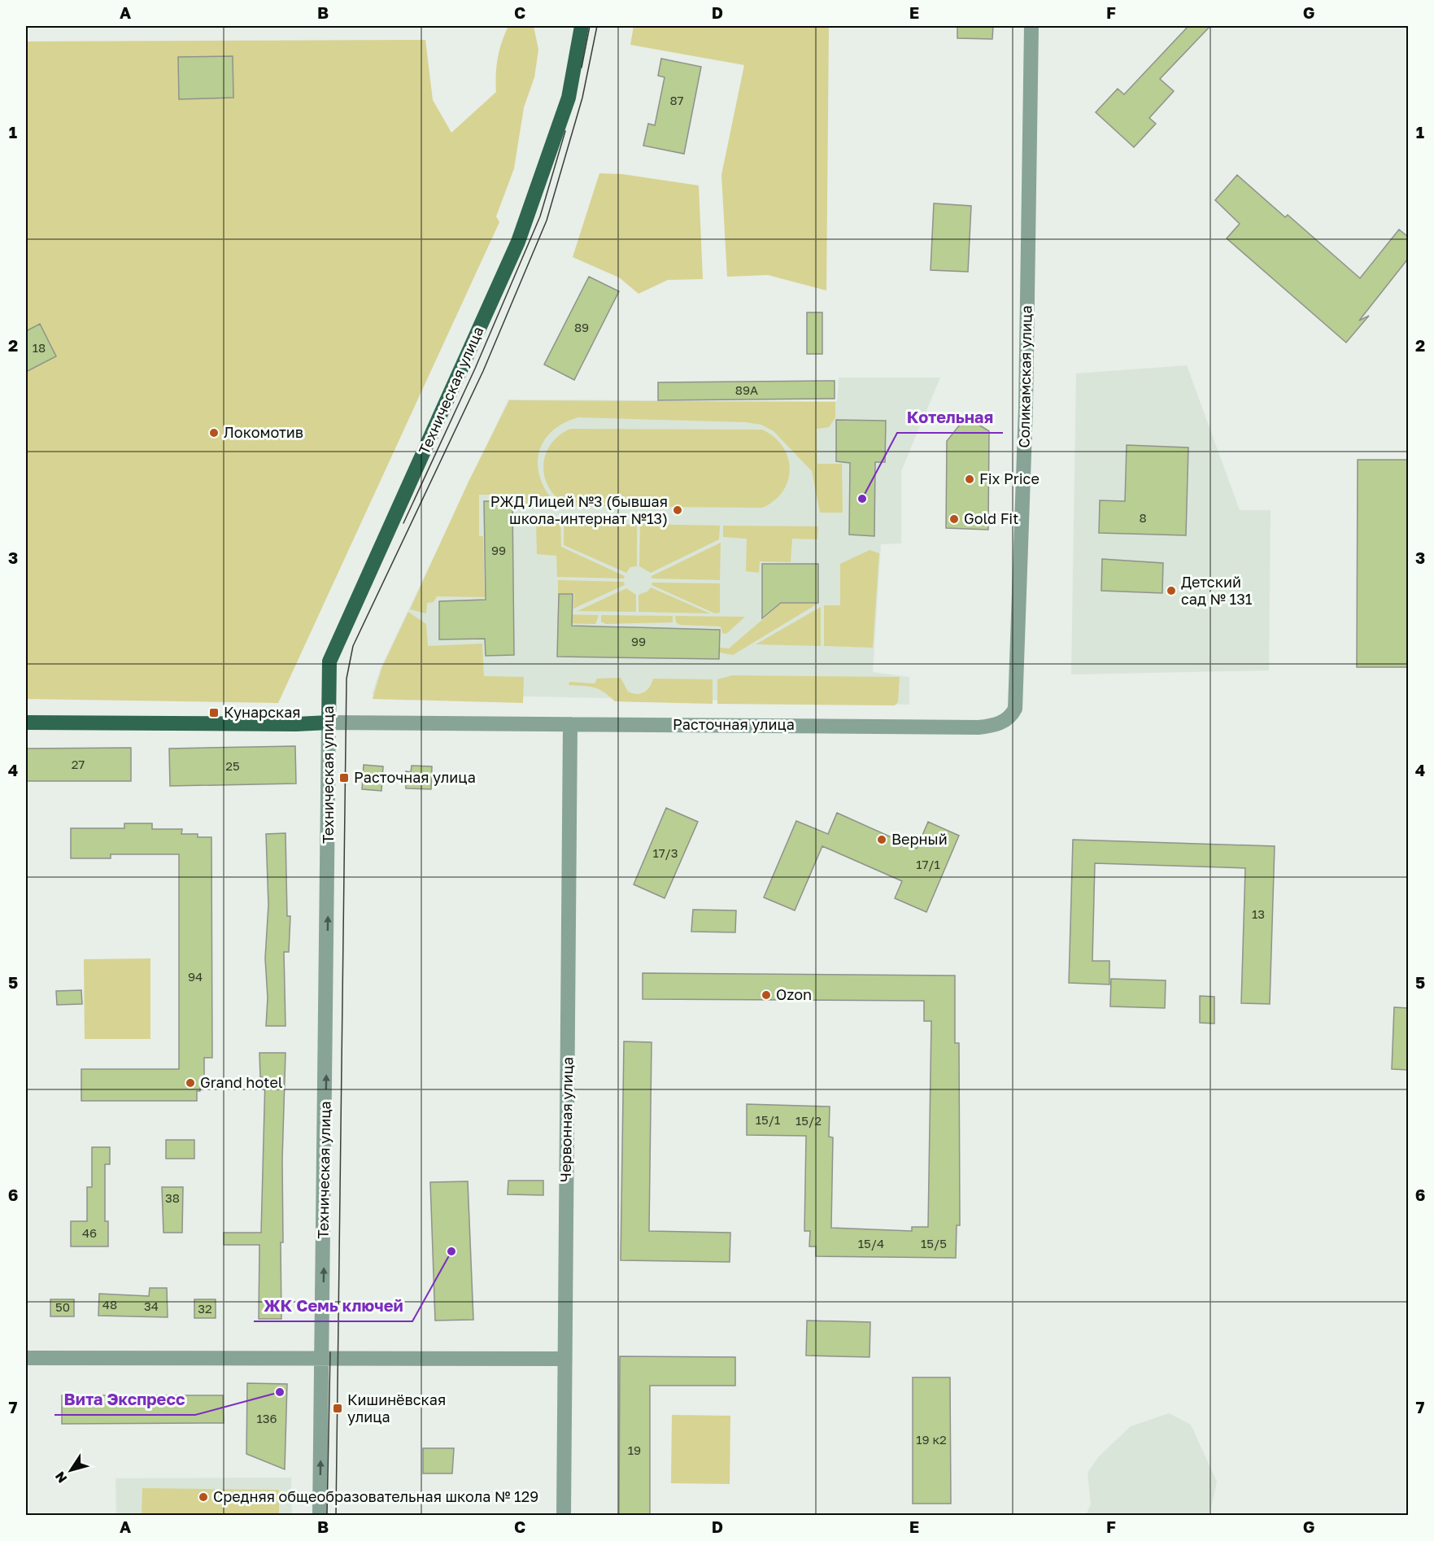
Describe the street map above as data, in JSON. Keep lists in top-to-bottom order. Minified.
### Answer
{"streets":{"main road":["Техническая улица","Расточная улица"],"street":["Соликамская улица","Червонная улица"]},"crossings":[["Соликамская улица","Расточная улица"],["Техническая улица","Расточная улица"],["Расточная улица","Червонная улица"]],"one_way":["Техническая улица"],"places":{"other":["Локомотив","Fix Price","Котельная","РЖД Лицей №3 (бывшая школа-интернат №13)","Gold Fit","Детский сад № 131","Верный","Ozon","Grand hotel","ЖК Семь ключей","Вита Экспресс","Средняя общеобразовательная школа № 129"],"transit":["Кунарская","Расточная улица","Кишинёвская улица"]},"house_numbers":["87","89","18","89А","8","99","99","27","25","17/3","17/1","13","94","15/1","15/2","38","46","15/4","15/5","48","34","50","32","136","19 к2","19"],"north":"bottom left","grid":{"columns":["A","B","C","D","E","F","G"],"rows":["1","2","3","4","5","6","7"]}}
